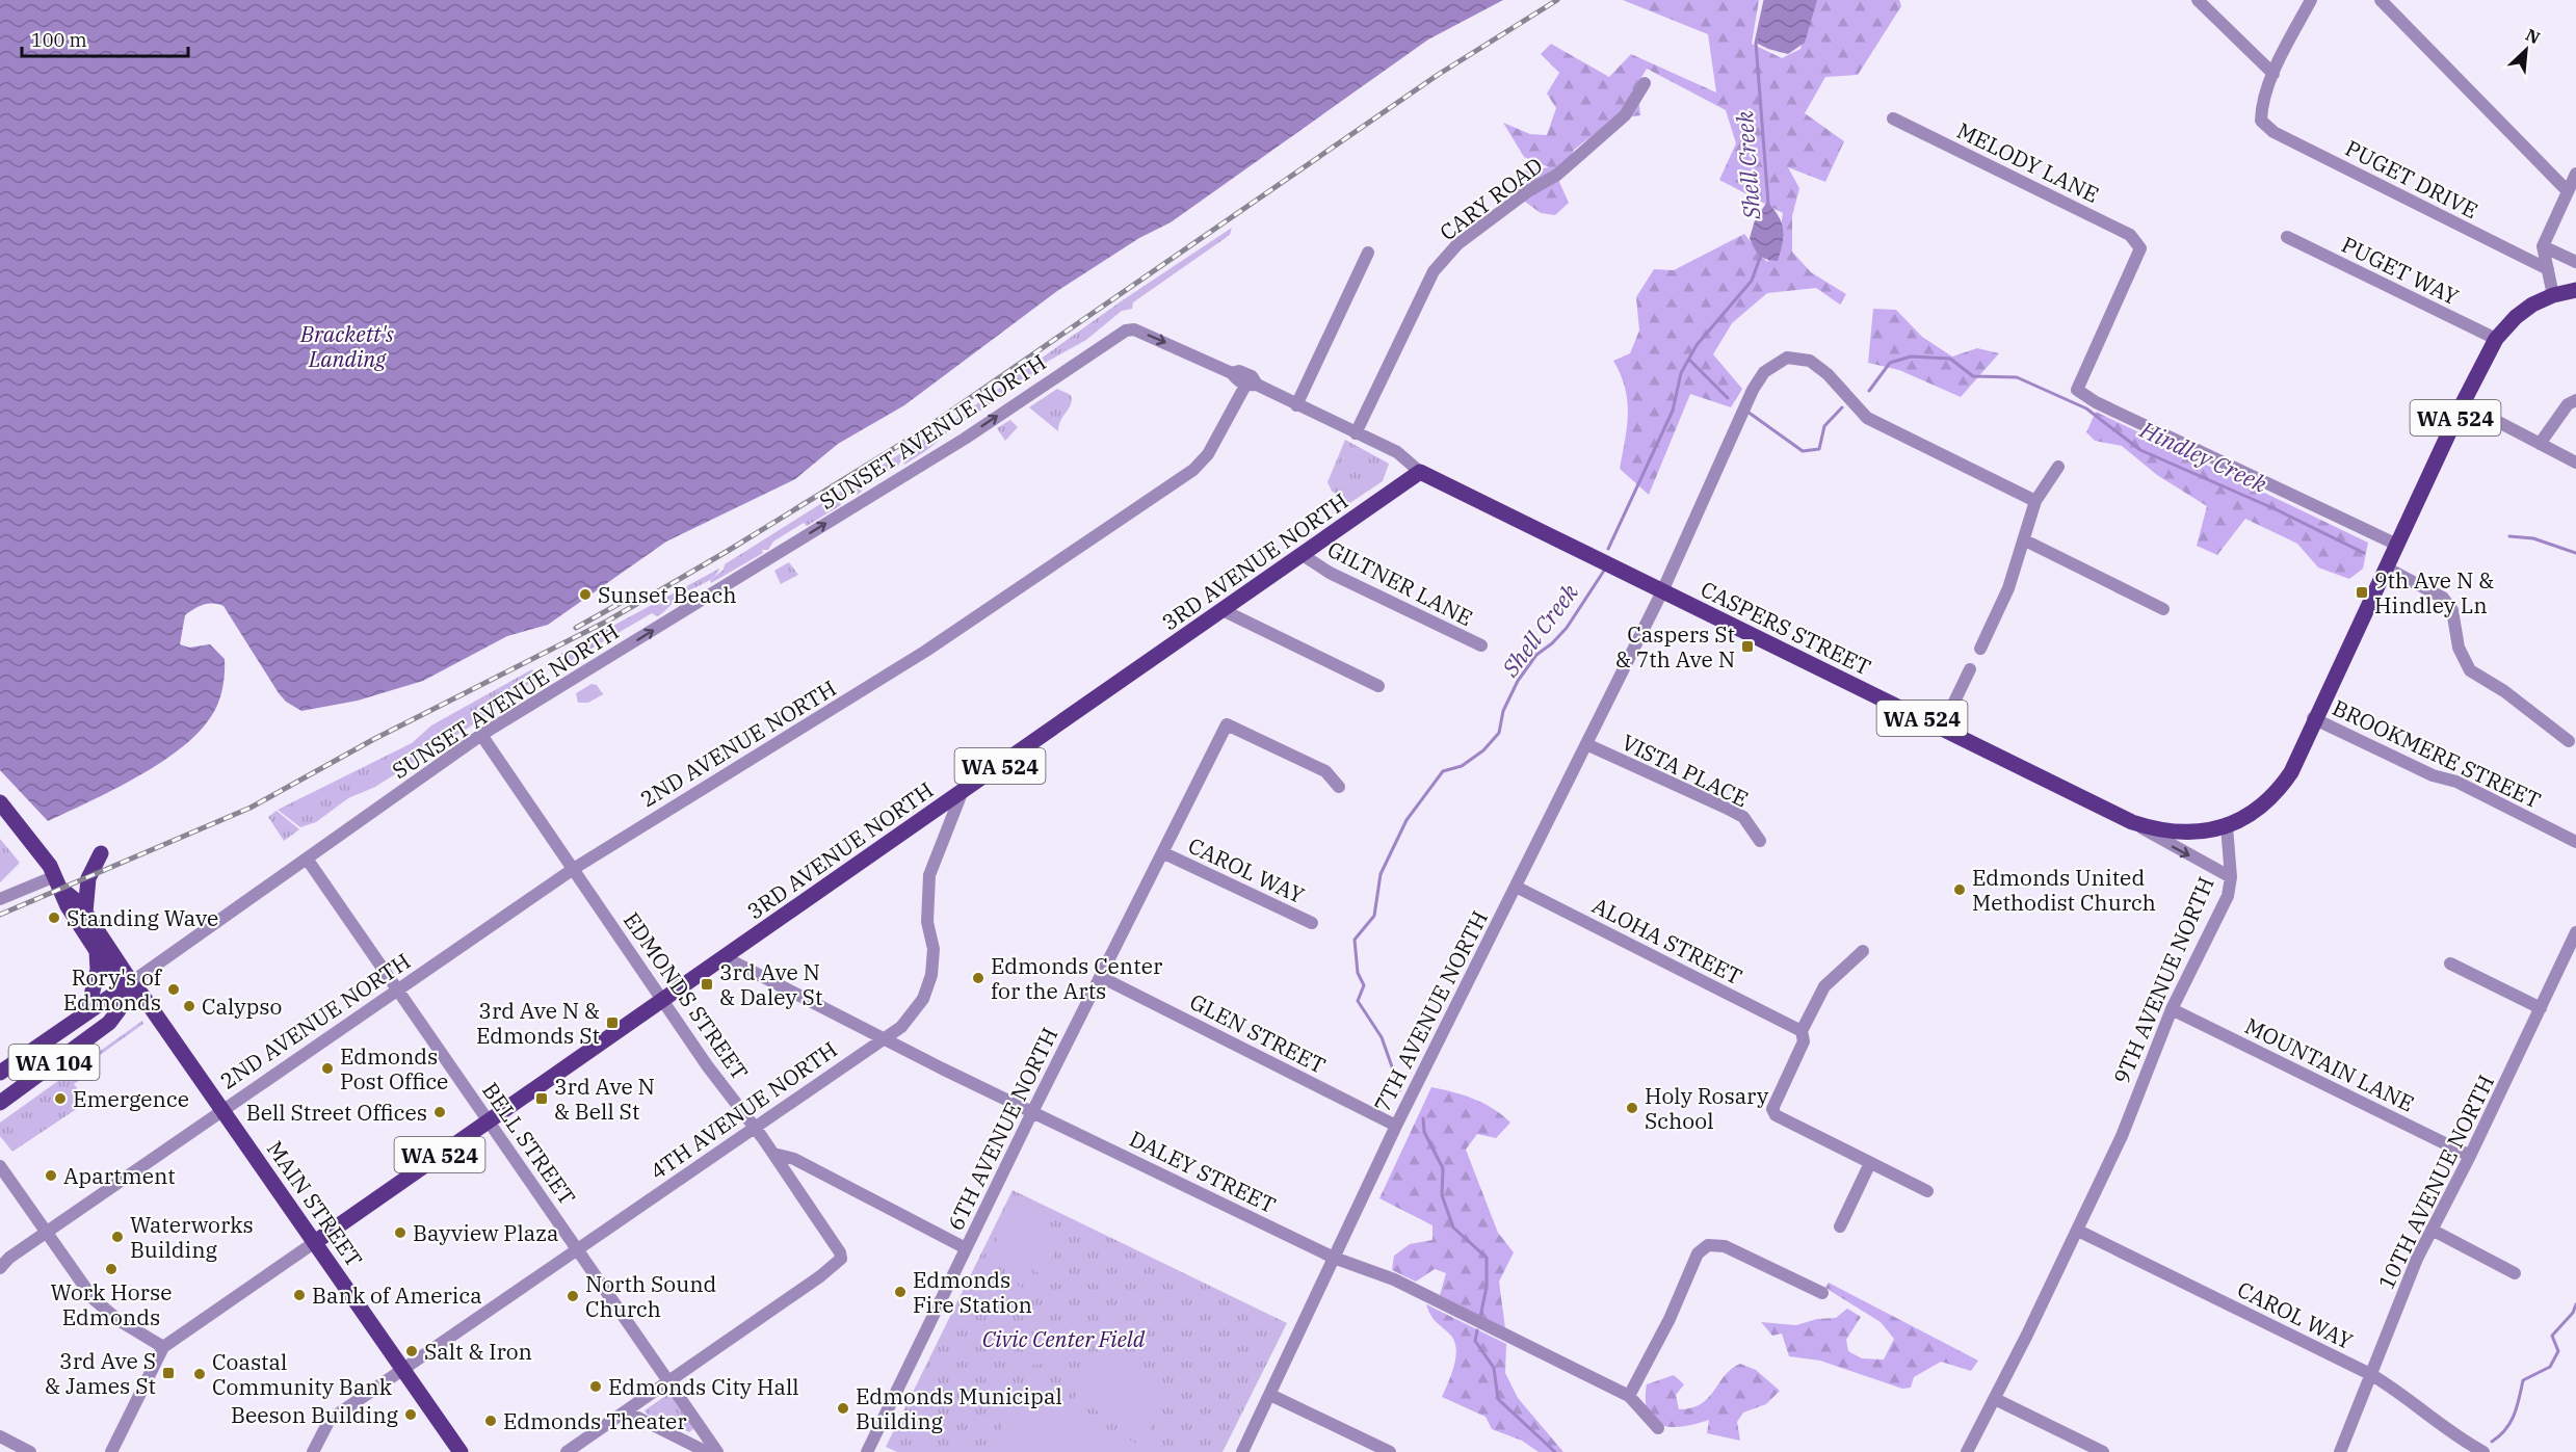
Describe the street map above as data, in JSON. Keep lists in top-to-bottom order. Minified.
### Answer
{"streets":{"main road":["WA 524","3RD AVENUE NORTH","CASPERS STREET","WA 104","MAIN STREET"],"street":["MELODY LANE","PUGET DRIVE","CARY ROAD","PUGET WAY","SUNSET AVENUE NORTH","GILTNER LANE","2ND AVENUE NORTH","BROOKMERE STREET","VISTA PLACE","CAROL WAY","ALOHA STREET","9TH AVENUE NORTH","EDMONDS STREET","7TH AVENUE NORTH","GLEN STREET","MOUNTAIN LANE","4TH AVENUE NORTH","6TH AVENUE NORTH","BELL STREET","DALEY STREET","10TH AVENUE NORTH"]},"crossings":[["MELODY LANE","WA 524"],["CARY ROAD","CASPERS STREET"],["PUGET WAY","WA 524"],["WA 524","CASPERS STREET"],["WA 524","BROOKMERE STREET"],["WA 524","9TH AVENUE NORTH"],["SUNSET AVENUE NORTH","CASPERS STREET"],["SUNSET AVENUE NORTH","EDMONDS STREET"],["SUNSET AVENUE NORTH","WA 104"],["SUNSET AVENUE NORTH","BELL STREET"],["SUNSET AVENUE NORTH","MAIN STREET"],["3RD AVENUE NORTH","GILTNER LANE"],["3RD AVENUE NORTH","CASPERS STREET"],["3RD AVENUE NORTH","EDMONDS STREET"],["3RD AVENUE NORTH","4TH AVENUE NORTH"],["3RD AVENUE NORTH","BELL STREET"],["3RD AVENUE NORTH","DALEY STREET"],["3RD AVENUE NORTH","MAIN STREET"],["CASPERS STREET","2ND AVENUE NORTH"],["CASPERS STREET","9TH AVENUE NORTH"],["CASPERS STREET","7TH AVENUE NORTH"],["2ND AVENUE NORTH","EDMONDS STREET"],["2ND AVENUE NORTH","BELL STREET"],["2ND AVENUE NORTH","MAIN STREET"],["VISTA PLACE","7TH AVENUE NORTH"],["CAROL WAY","9TH AVENUE NORTH"],["CAROL WAY","6TH AVENUE NORTH"],["CAROL WAY","10TH AVENUE NORTH"],["ALOHA STREET","7TH AVENUE NORTH"],["9TH AVENUE NORTH","MOUNTAIN LANE"],["EDMONDS STREET","4TH AVENUE NORTH"],["EDMONDS STREET","BELL STREET"],["7TH AVENUE NORTH","GLEN STREET"],["7TH AVENUE NORTH","DALEY STREET"],["GLEN STREET","6TH AVENUE NORTH"],["WA 104","MAIN STREET"],["MOUNTAIN LANE","10TH AVENUE NORTH"],["4TH AVENUE NORTH","BELL STREET"],["4TH AVENUE NORTH","DALEY STREET"],["4TH AVENUE NORTH","MAIN STREET"],["6TH AVENUE NORTH","DALEY STREET"]],"one_way":["SUNSET AVENUE NORTH"],"water":["Shell Creek","Hindley Creek"],"parks":["Brackett's Landing","Civic Center Field"],"places":{"transit":["9th Ave N & Hindley Ln","Caspers St & 7th Ave N","3rd Ave N & Daley St","3rd Ave N & Edmonds St","3rd Ave N & Bell St","3rd Ave S & James St"],"other":["Sunset Beach","Edmonds United Methodist Church","Standing Wave","Edmonds Center for the Arts","Rory's of Edmonds","Calypso","Edmonds Post Office","Emergence","Holy Rosary School","Bell Street Offices","Apartment","Bayview Plaza","Waterworks Building","Work Horse Edmonds","Edmonds Fire Station","Bank of America","North Sound Church","Salt & Iron","Coastal Community Bank","Edmonds City Hall","Edmonds Municipal Building","Beeson Building","Edmonds Theater"]},"scale_bar":"100 m","north":"top right"}
